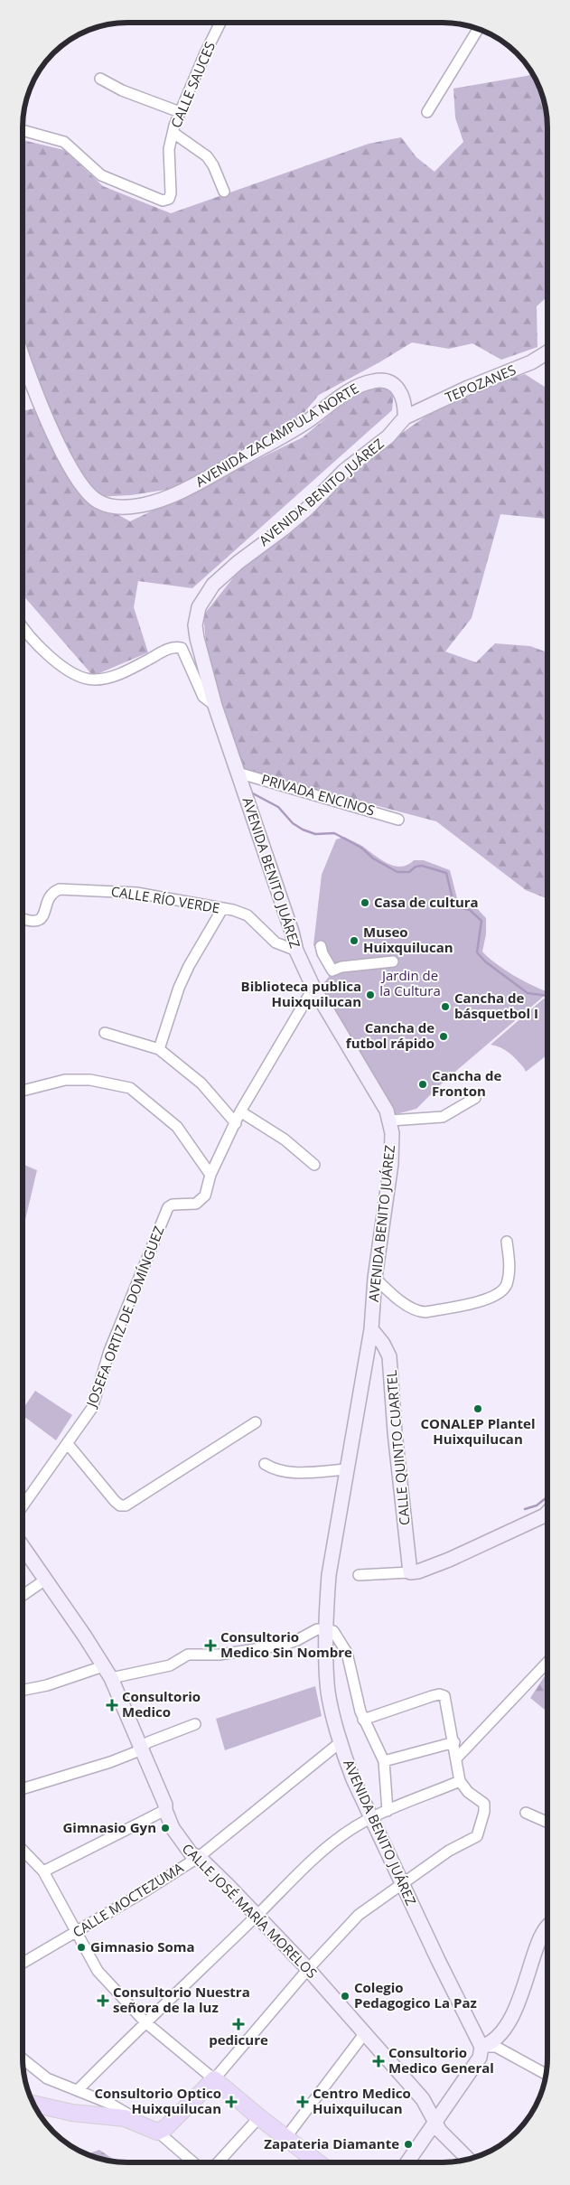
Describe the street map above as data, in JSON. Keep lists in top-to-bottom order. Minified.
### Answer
{"streets":{"main road":["TEPOZANES","AVENIDA ZACAMPULA NORTE","AVENIDA BENITO JUÁREZ","CALLE QUINTO CUARTEL","CALLE JOSÉ MARÍA MORELOS"],"street":["CALLE SAUCES","PRIVADA ENCINOS","CALLE RÍO VERDE","JOSEFA ORTIZ DE DOMÍNGUEZ","CALLE MOCTEZUMA"]},"crossings":[["TEPOZANES","AVENIDA ZACAMPULA NORTE"],["TEPOZANES","AVENIDA BENITO JUÁREZ"],["AVENIDA ZACAMPULA NORTE","AVENIDA BENITO JUÁREZ"],["AVENIDA BENITO JUÁREZ","PRIVADA ENCINOS"],["AVENIDA BENITO JUÁREZ","CALLE RÍO VERDE"],["AVENIDA BENITO JUÁREZ","JOSEFA ORTIZ DE DOMÍNGUEZ"],["AVENIDA BENITO JUÁREZ","CALLE QUINTO CUARTEL"],["AVENIDA BENITO JUÁREZ","CALLE MOCTEZUMA"],["CALLE MOCTEZUMA","CALLE JOSÉ MARÍA MORELOS"]],"parks":["Jardin de la Cultura"],"places":{"other":["Casa de cultura","Museo Huixquilucan","Biblioteca publica Huixquilucan","Cancha de básquetbol I","Cancha de futbol rápido","Cancha de Fronton","CONALEP Plantel Huixquilucan","Gimnasio Gyn","Gimnasio Soma","Colegio Pedagogico La Paz","Zapateria Diamante"],"health":["Consultorio Medico Sin Nombre","Consultorio Medico","Consultorio Nuestra señora de la luz","pedicure","Consultorio Medico General","Consultorio Optico Huixquilucan","Centro Medico Huixquilucan"]}}
